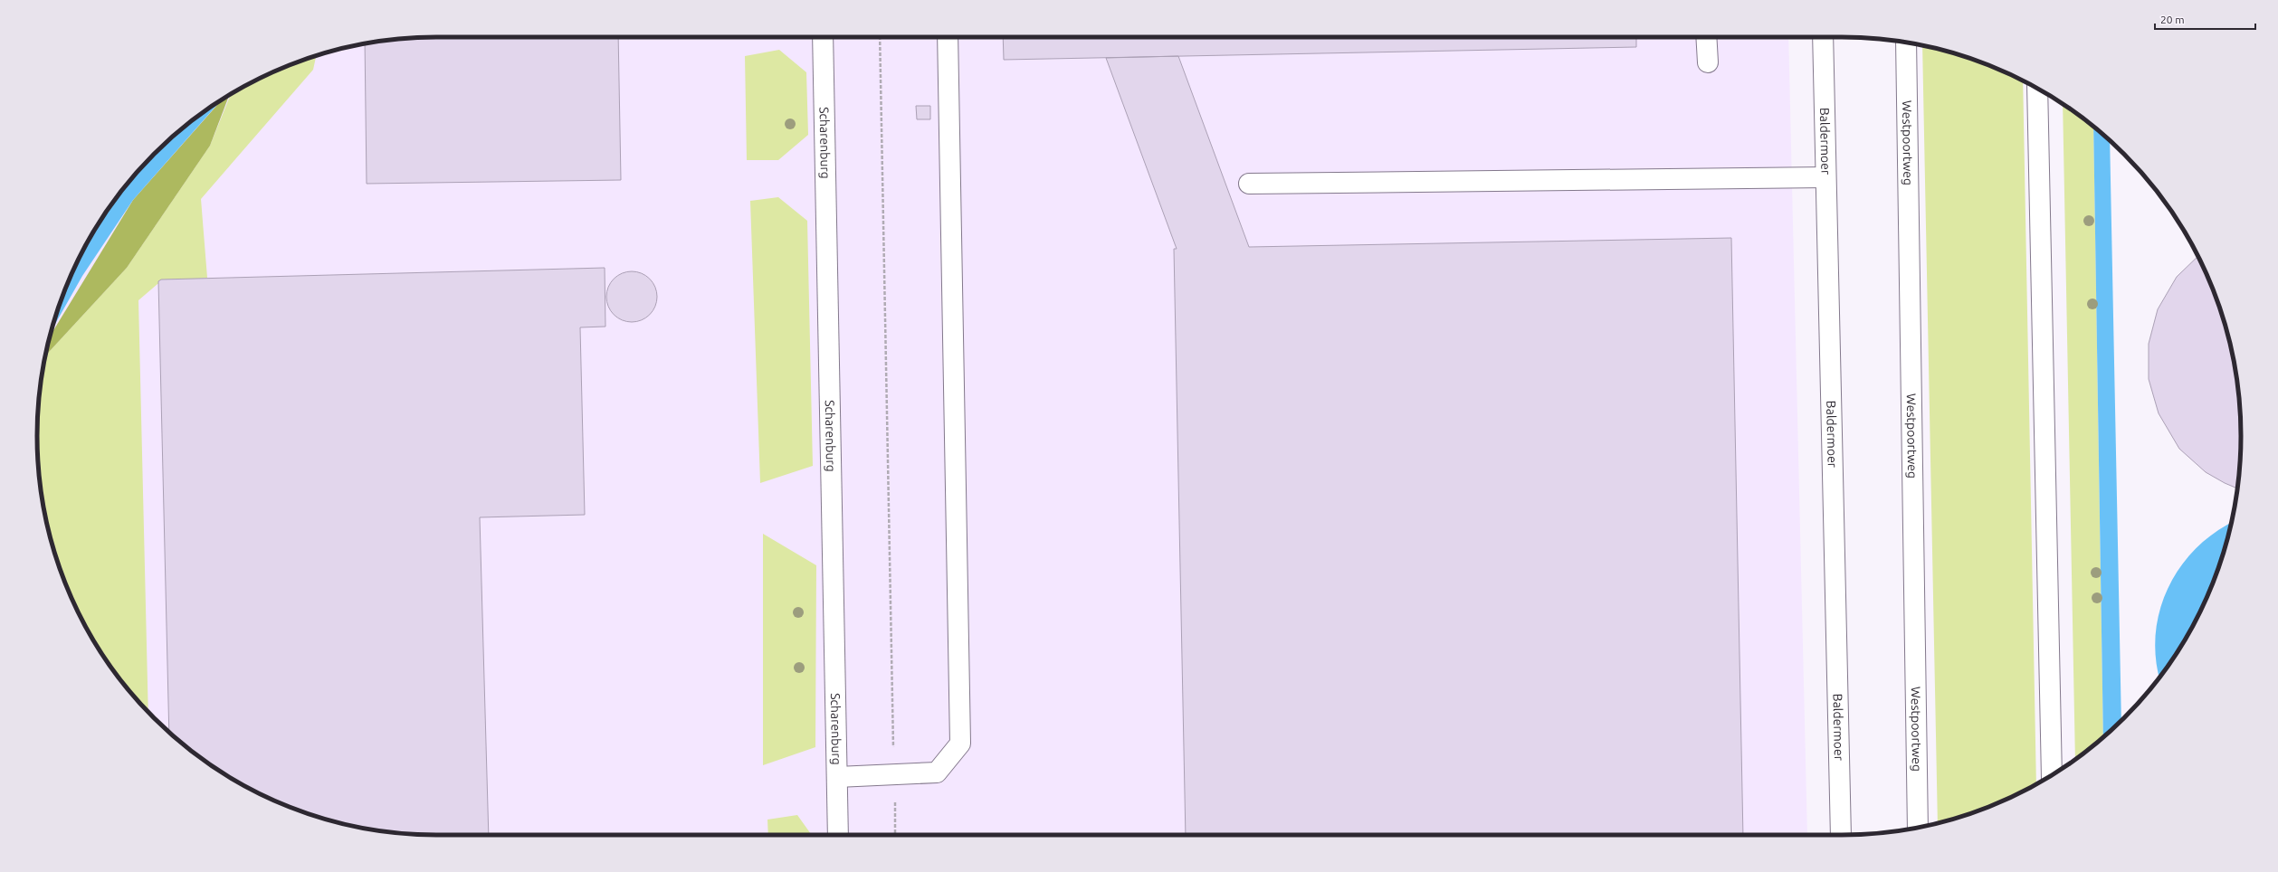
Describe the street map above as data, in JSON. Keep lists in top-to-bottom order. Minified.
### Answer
{"streets":{"street":["Baldermoer","Scharenburg","Westpoortweg"]},"scale_bar":"20 m"}
